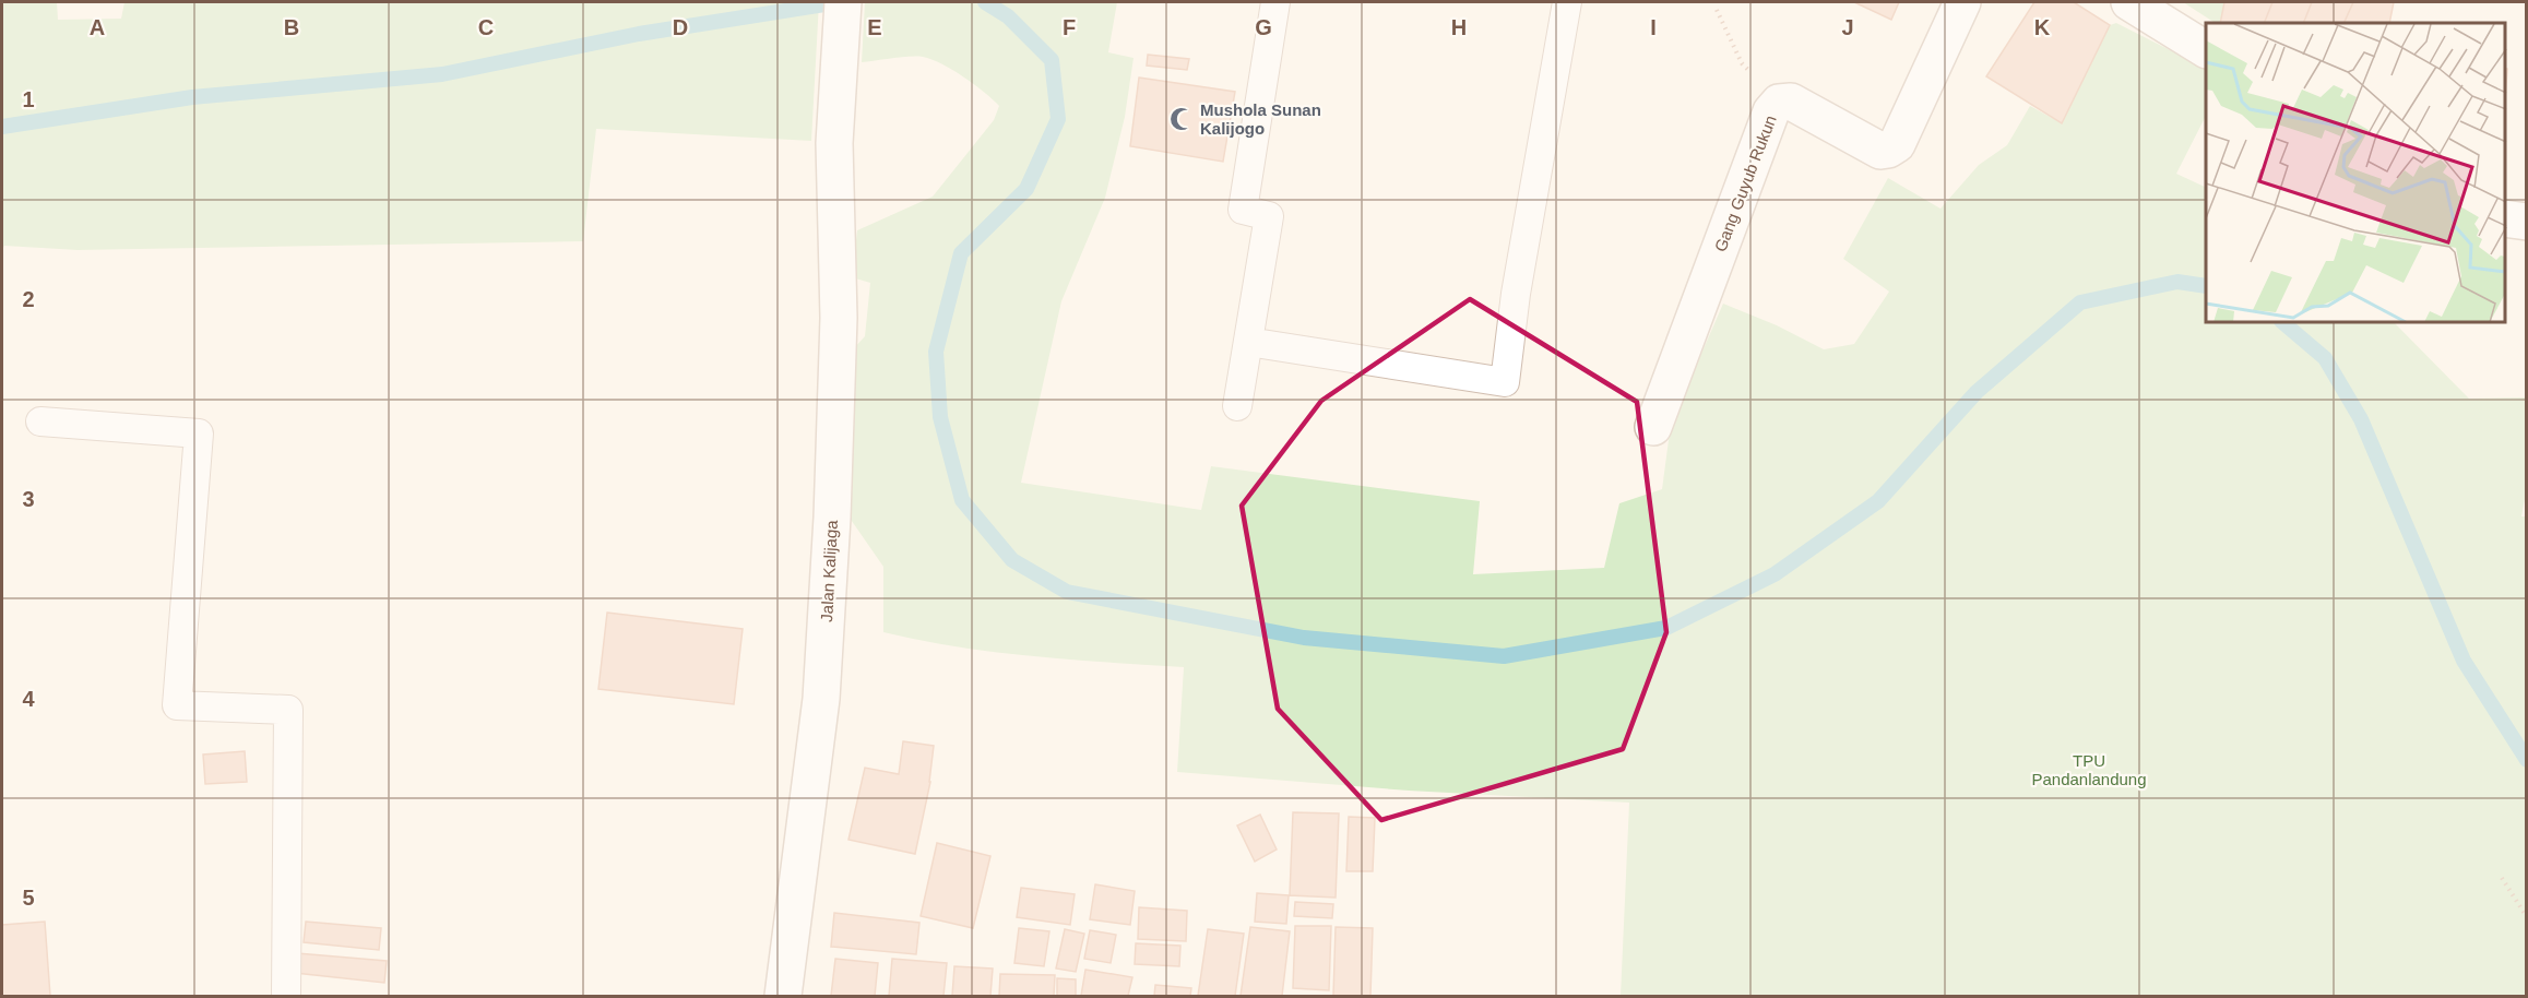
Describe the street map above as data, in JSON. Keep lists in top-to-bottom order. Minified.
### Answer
{"streets":{"street":["Gang Guyub Rukun","Jalan Kalijaga"]},"parks":["TPU Pandanlandung"],"places":{"mosque":["Mushola Sunan Kalijogo"]},"grid":{"columns":["A","B","C","D","E","F","G","H","I","J","K"],"rows":["1","2","3","4","5"]}}
